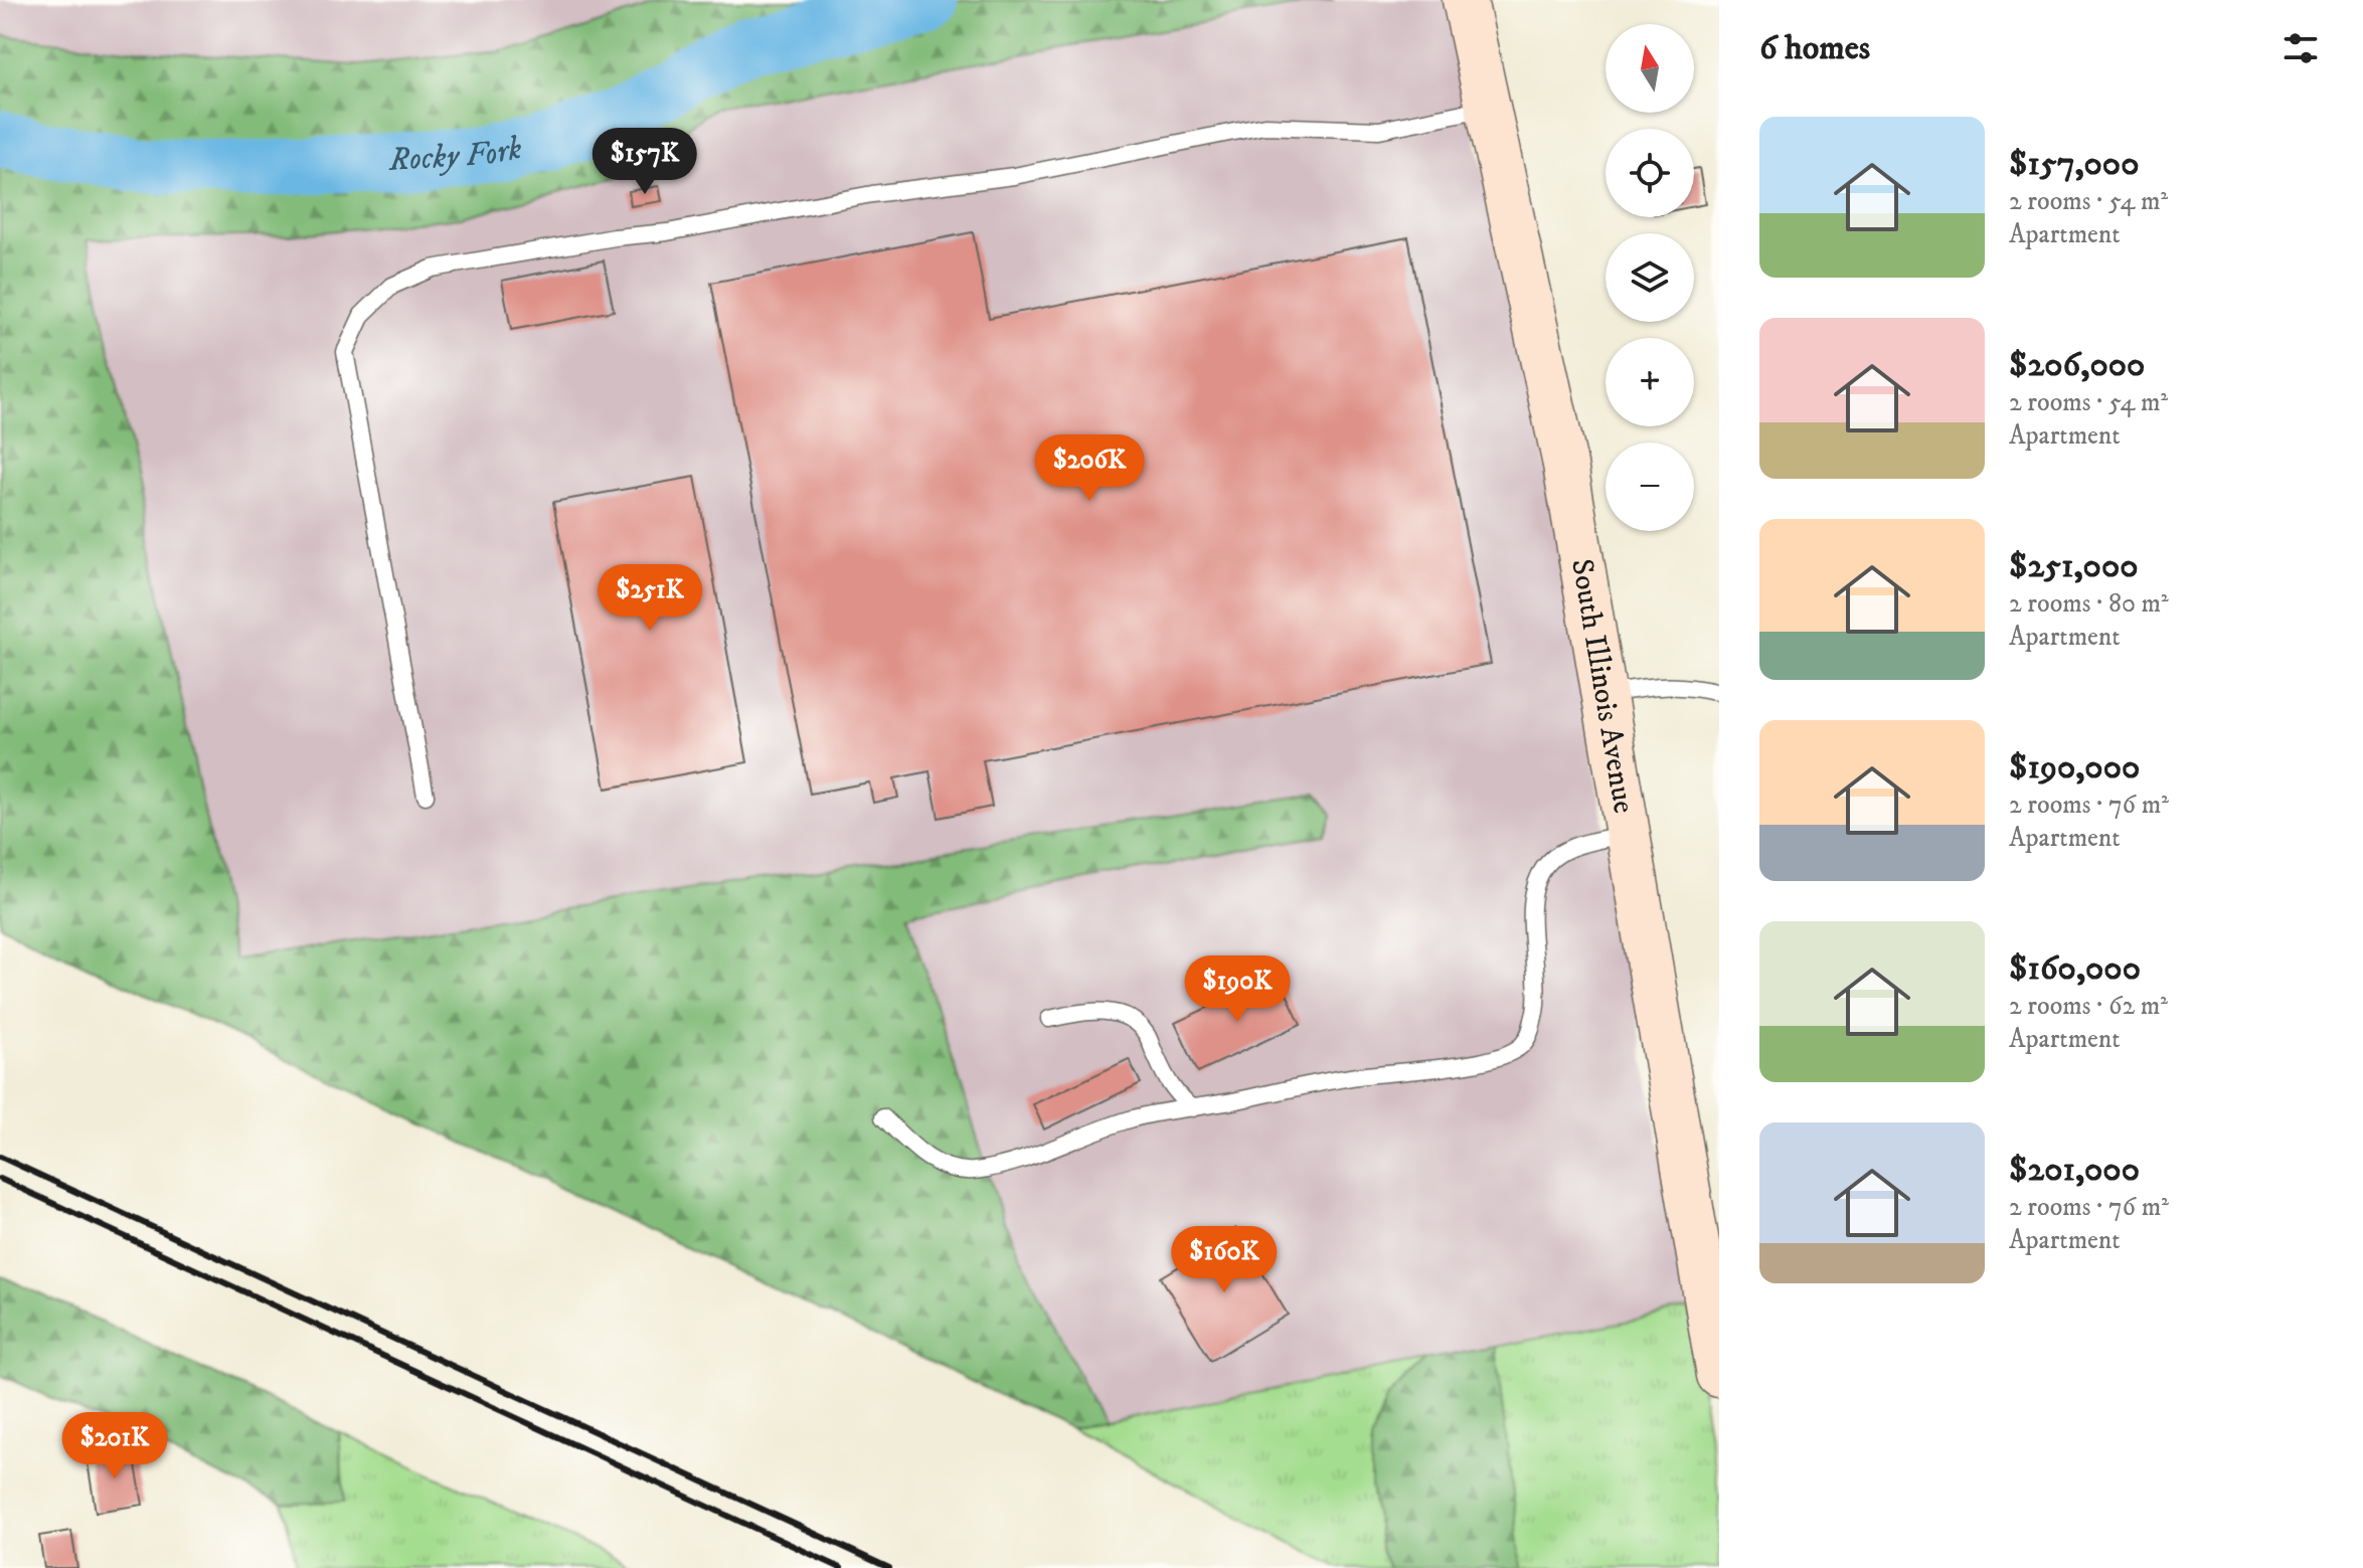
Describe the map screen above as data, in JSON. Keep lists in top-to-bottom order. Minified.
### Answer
{"streets":{"main road":["South Illinois Avenue"]},"water":["Rocky Fork"],"north":"top","page":{"heading":"6 homes","map_buttons":["+","−"],"list":[{"name":"$157,000","note":"2 rooms · 54 m² · Apartment"},{"name":"$206,000","note":"2 rooms · 54 m² · Apartment"},{"name":"$251,000","note":"2 rooms · 80 m² · Apartment"},{"name":"$190,000","note":"2 rooms · 76 m² · Apartment"},{"name":"$160,000","note":"2 rooms · 62 m² · Apartment"},{"name":"$201,000","note":"2 rooms · 76 m² · Apartment"}],"price":["$157K","$206K","$251K","$190K","$160K","$201K"]}}
